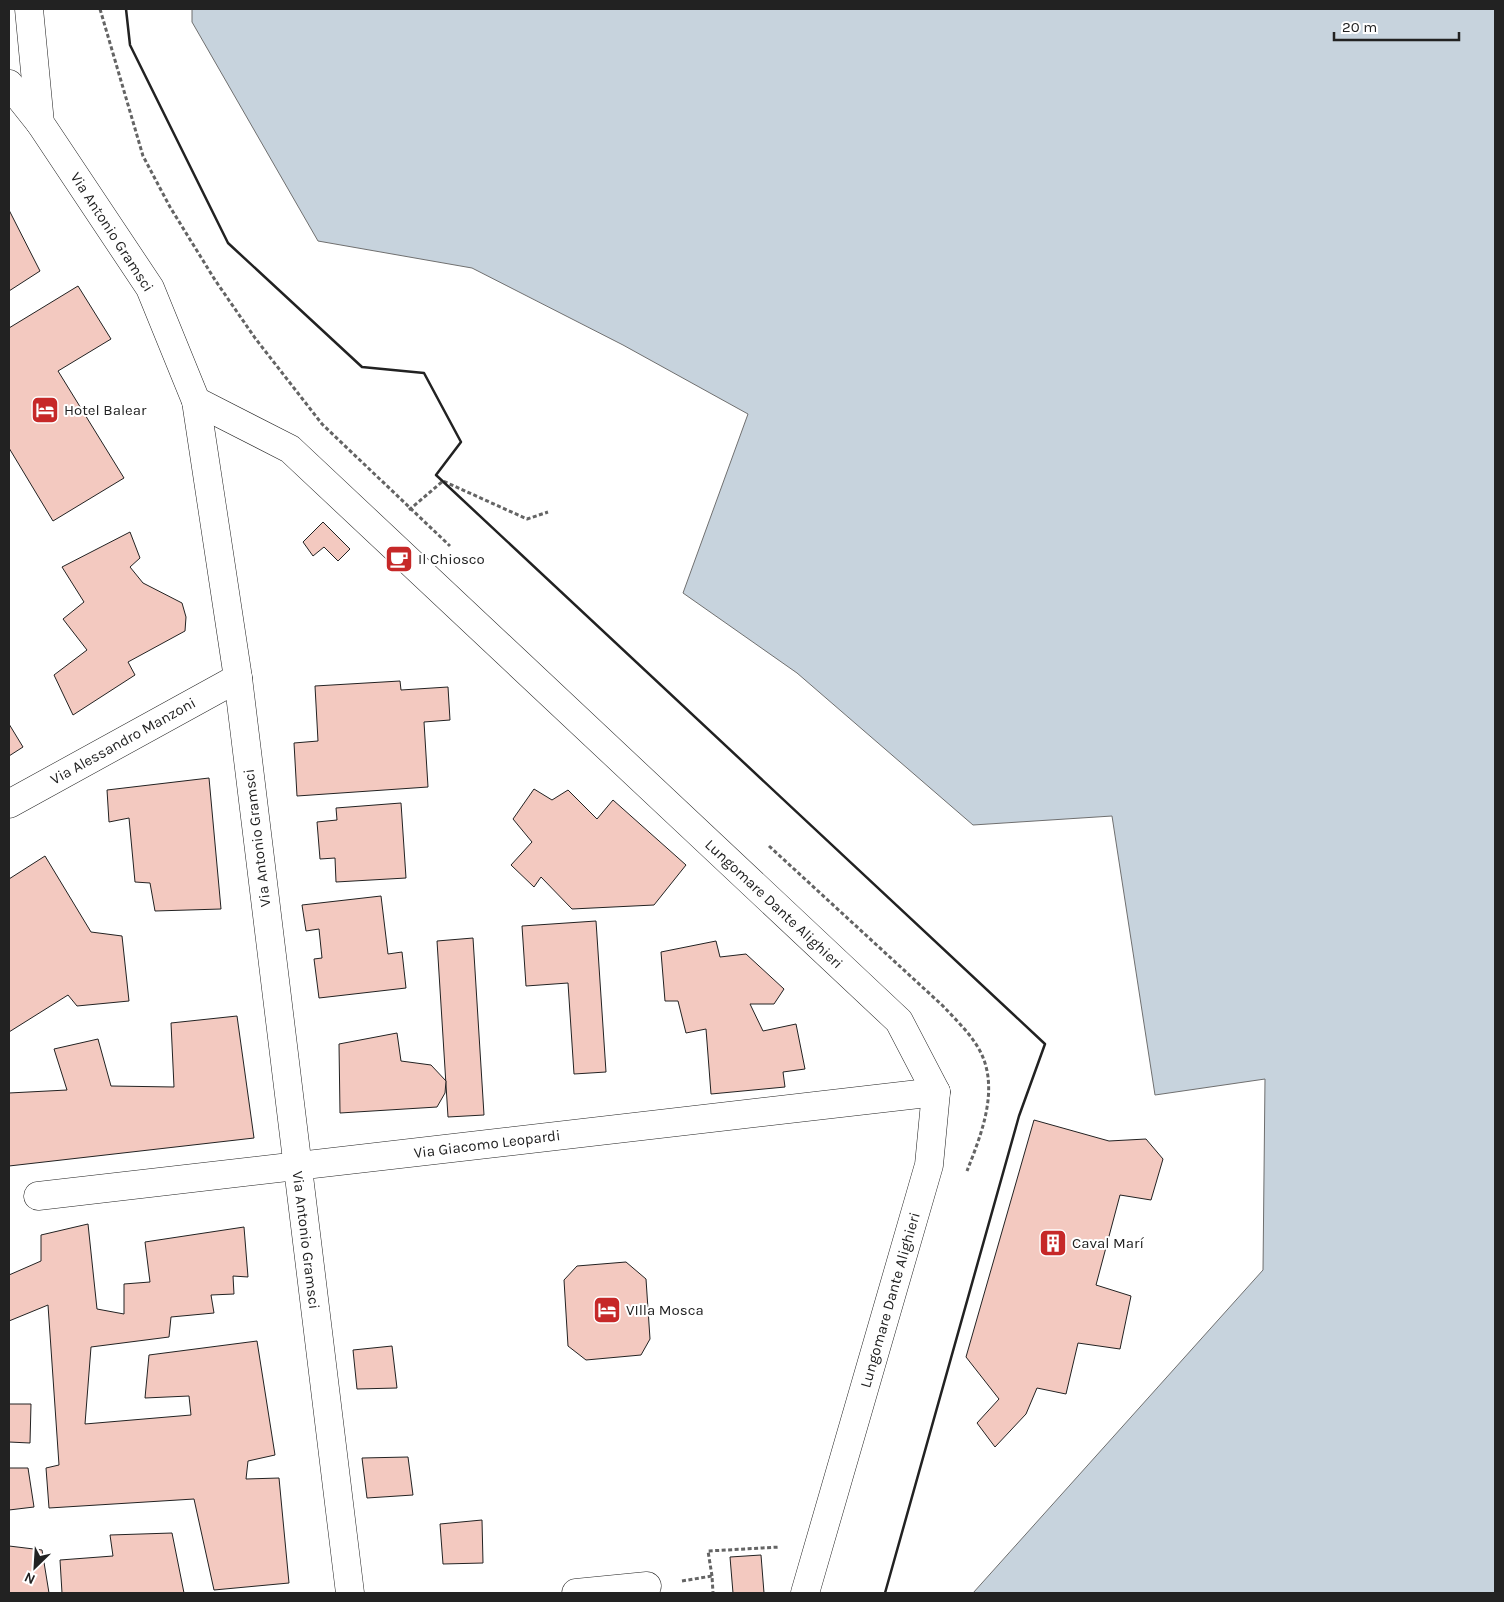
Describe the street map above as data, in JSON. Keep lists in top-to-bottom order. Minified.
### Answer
{"streets":{"street":["Via Antonio Gramsci","Via Alessandro Manzoni","Lungomare Dante Alighieri","Via Giacomo Leopardi"]},"crossings":[["Via Antonio Gramsci","Via Alessandro Manzoni"],["Via Antonio Gramsci","Lungomare Dante Alighieri"],["Via Antonio Gramsci","Via Giacomo Leopardi"],["Lungomare Dante Alighieri","Via Giacomo Leopardi"]],"places":{"hotel":["Hotel Balear","VIlla Mosca"],"cafe":["Il Chiosco"],"building":["Caval Marí"]},"scale_bar":"20 m","north":"bottom left"}
